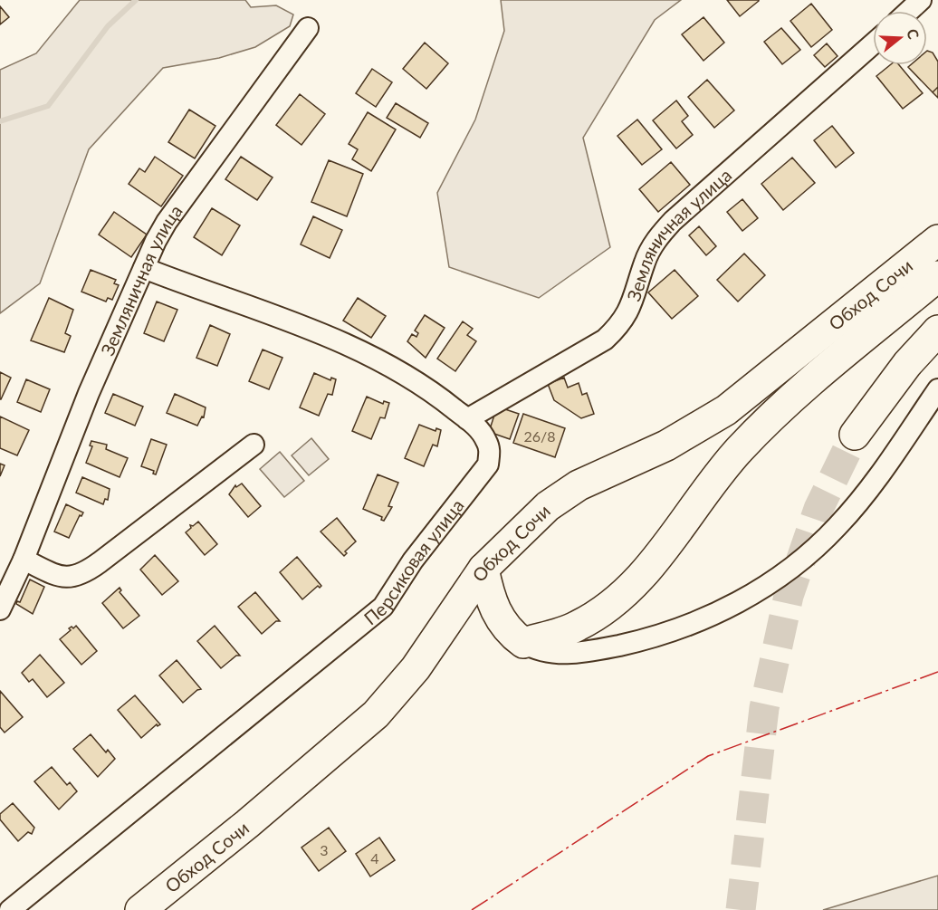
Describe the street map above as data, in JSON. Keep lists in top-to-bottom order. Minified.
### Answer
{"streets":{"highway":["Обход Сочи"],"street":["Земляничная улица","Персиковая улица"]},"crossings":[["Земляничная улица","Персиковая улица"]],"house_numbers":["26/8","3","4"],"north":"right"}
